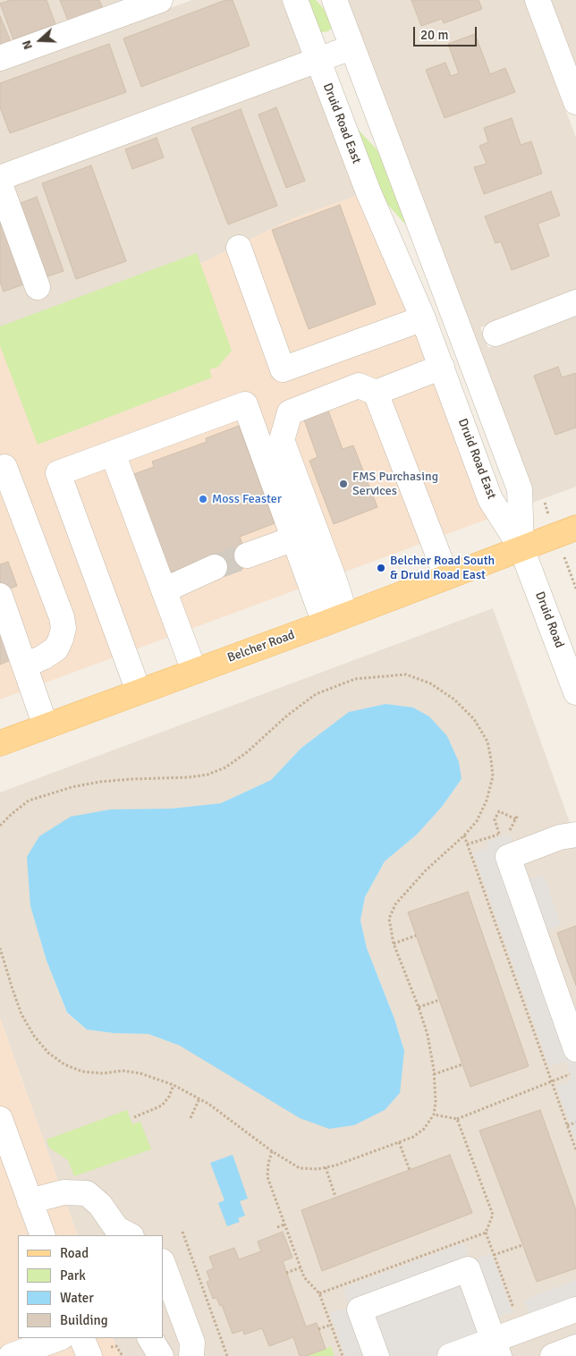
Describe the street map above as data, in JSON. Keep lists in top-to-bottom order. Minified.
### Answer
{"streets":{"main road":["Belcher Road"],"street":["Druid Road East","Druid Road"]},"crossings":[["Druid Road East","Druid Road"],["Druid Road East","Belcher Road"],["Druid Road","Belcher Road"]],"places":["FMS Purchasing Services","Moss Feaster","Belcher Road South & Druid Road East"],"legend":["Road","Park","Water","Building"],"scale_bar":"20 m","north":"left"}
